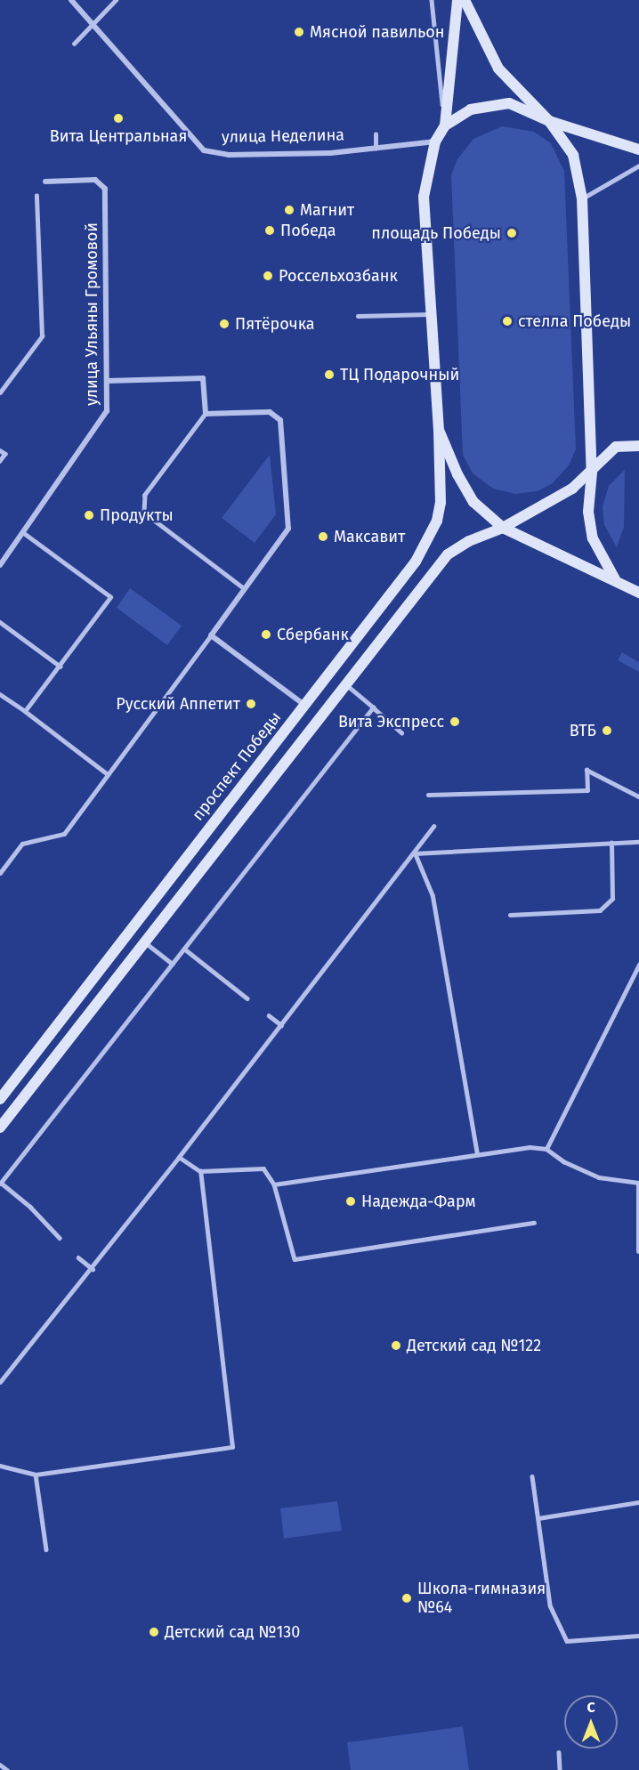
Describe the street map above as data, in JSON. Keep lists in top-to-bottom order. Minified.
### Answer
{"streets":{"main road":["проспект Победы"],"street":["улица Неделина","улица Ульяны Громовой"]},"places":["Мясной павильон","Вита Центральная","Магнит","Победа","площадь Победы","Россельхозбанк","стелла Победы","Пятёрочка","ТЦ Подарочный","Продукты","Максавит","Сбербанк","Русский Аппетит","Вита Экспресс","ВТБ","Надежда-Фарм","Детский сад №122","Школа-гимназия №64","Детский сад №130"],"north":"top"}
